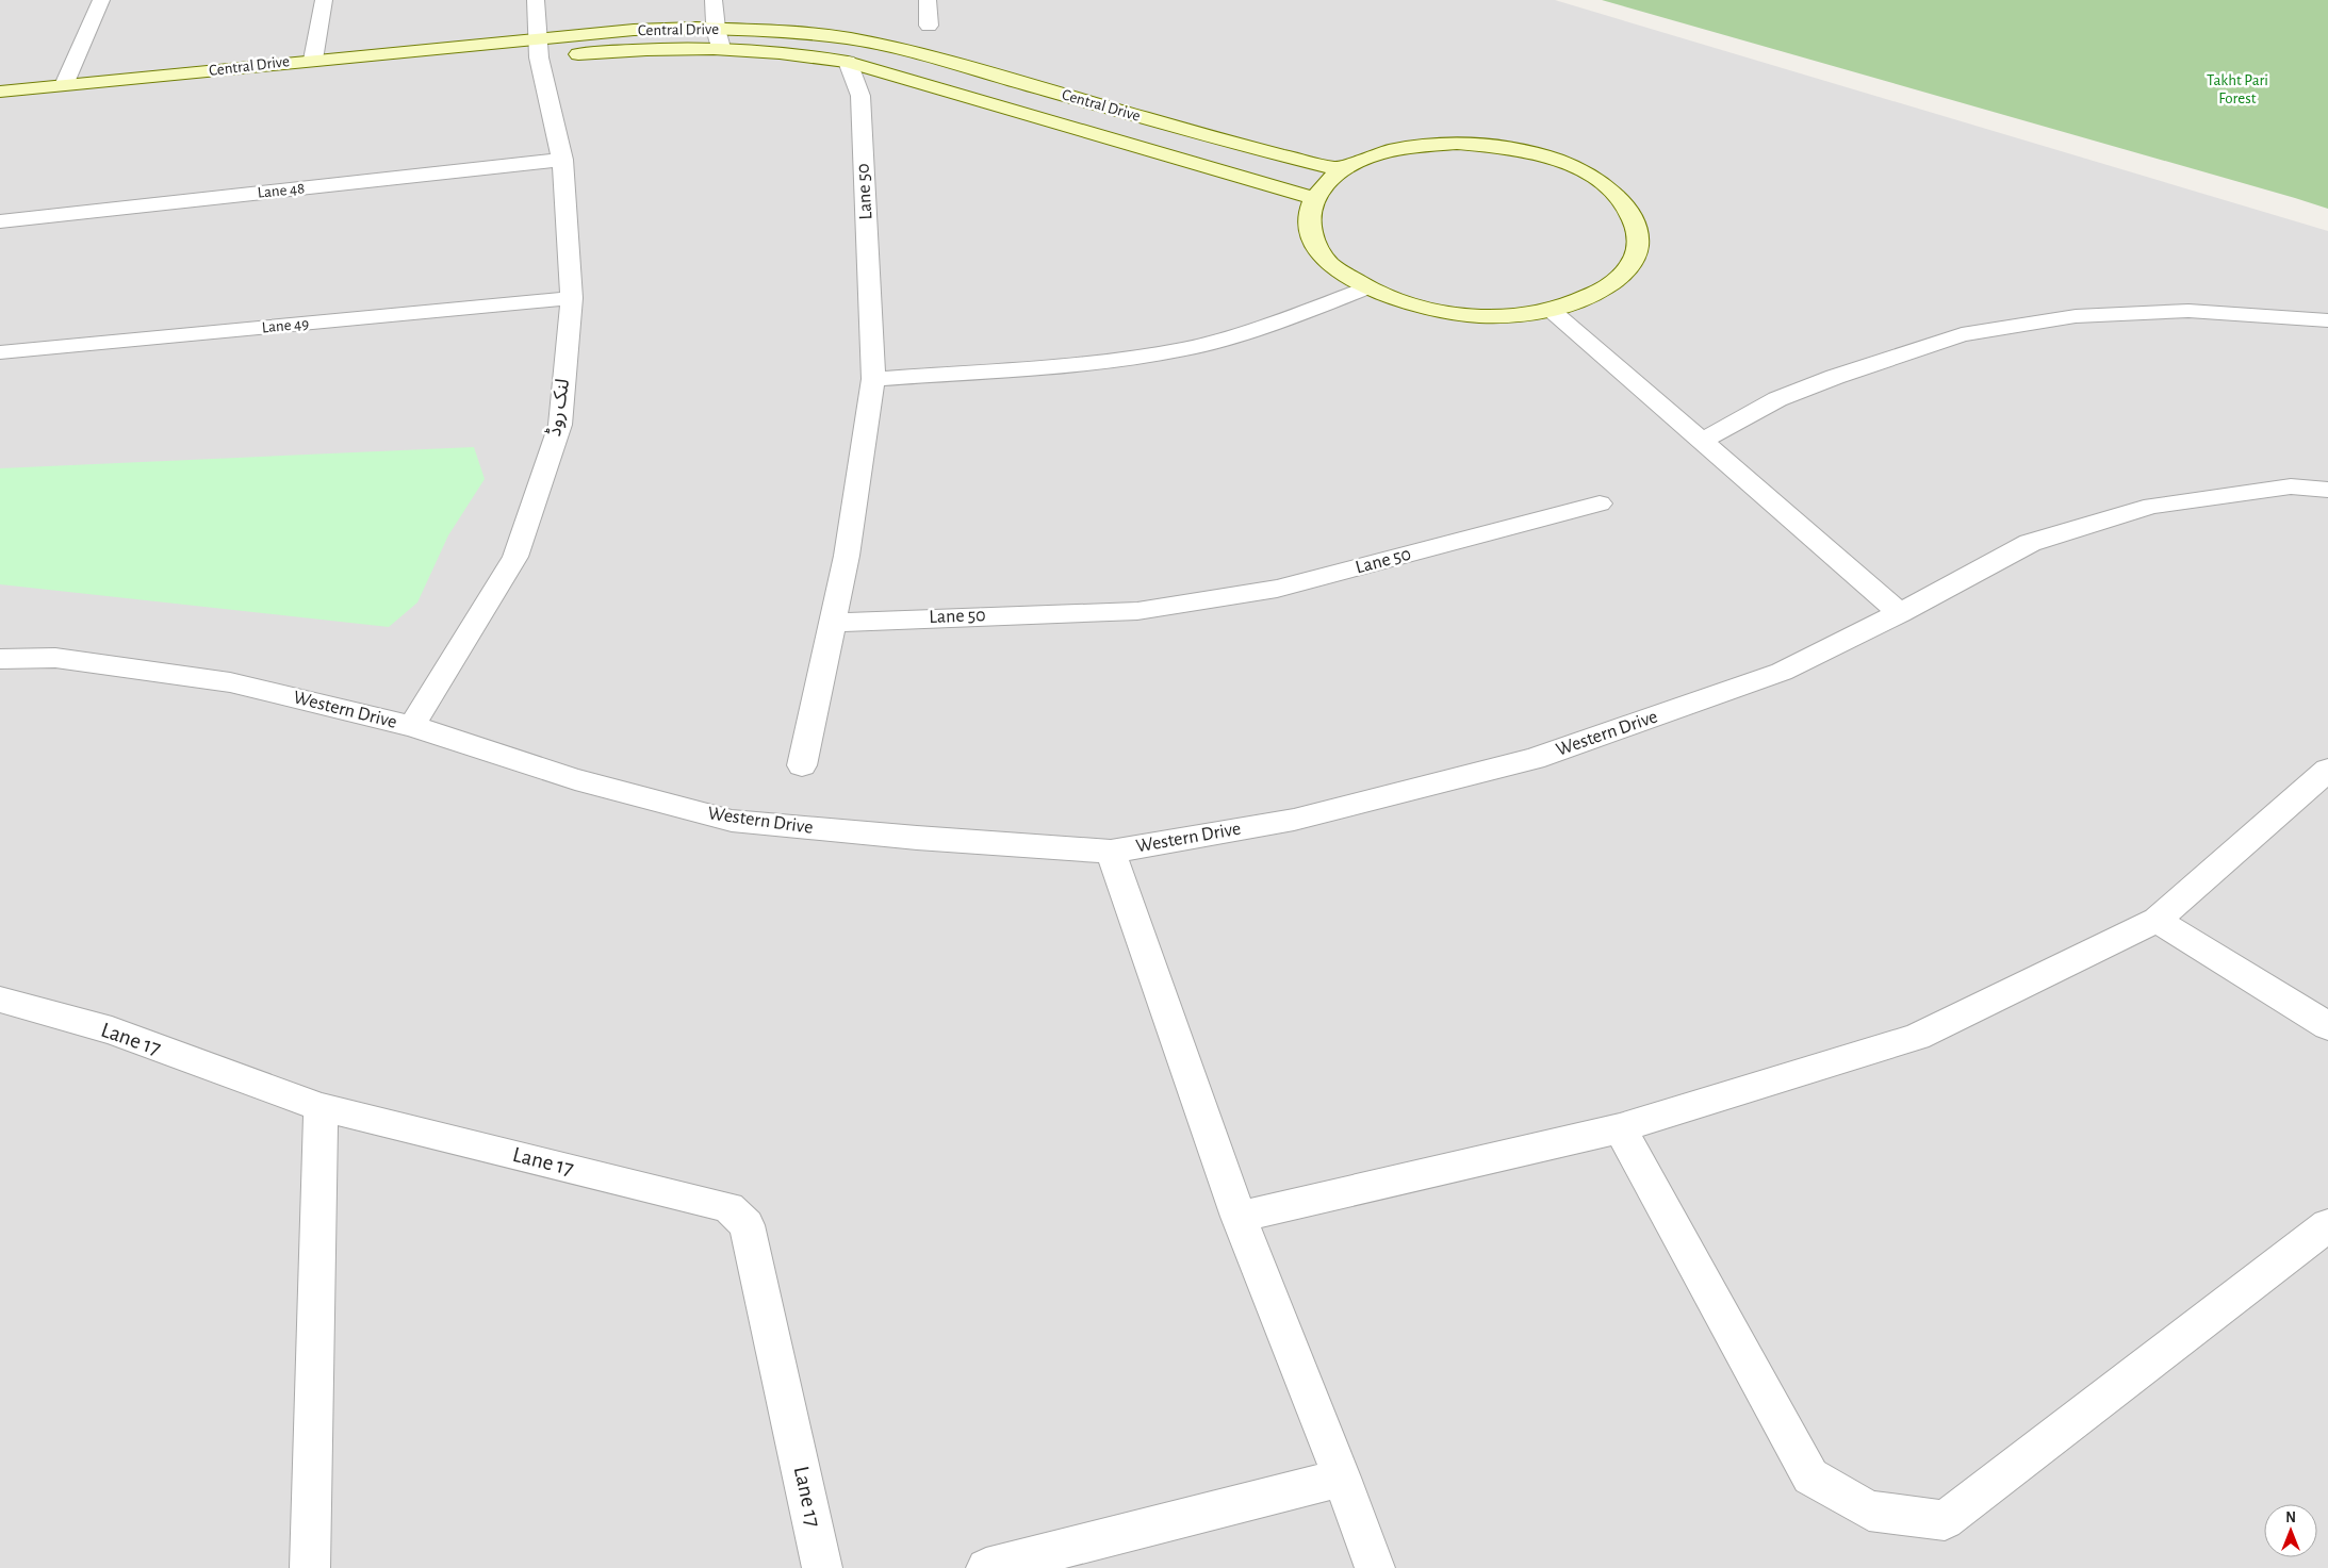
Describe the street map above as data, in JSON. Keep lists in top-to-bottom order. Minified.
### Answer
{"streets":{"street":["Central Drive","Lane 48","Lane 50","Lane 49","لنک روڈ","Western Drive","Lane 17"]},"crossings":[["Central Drive","Lane 50"],["Central Drive","لنک روڈ"],["Lane 48","لنک روڈ"],["Lane 49","لنک روڈ"],["لنک روڈ","Western Drive"]],"parks":["Takht Pari Forest"],"north":"top"}
